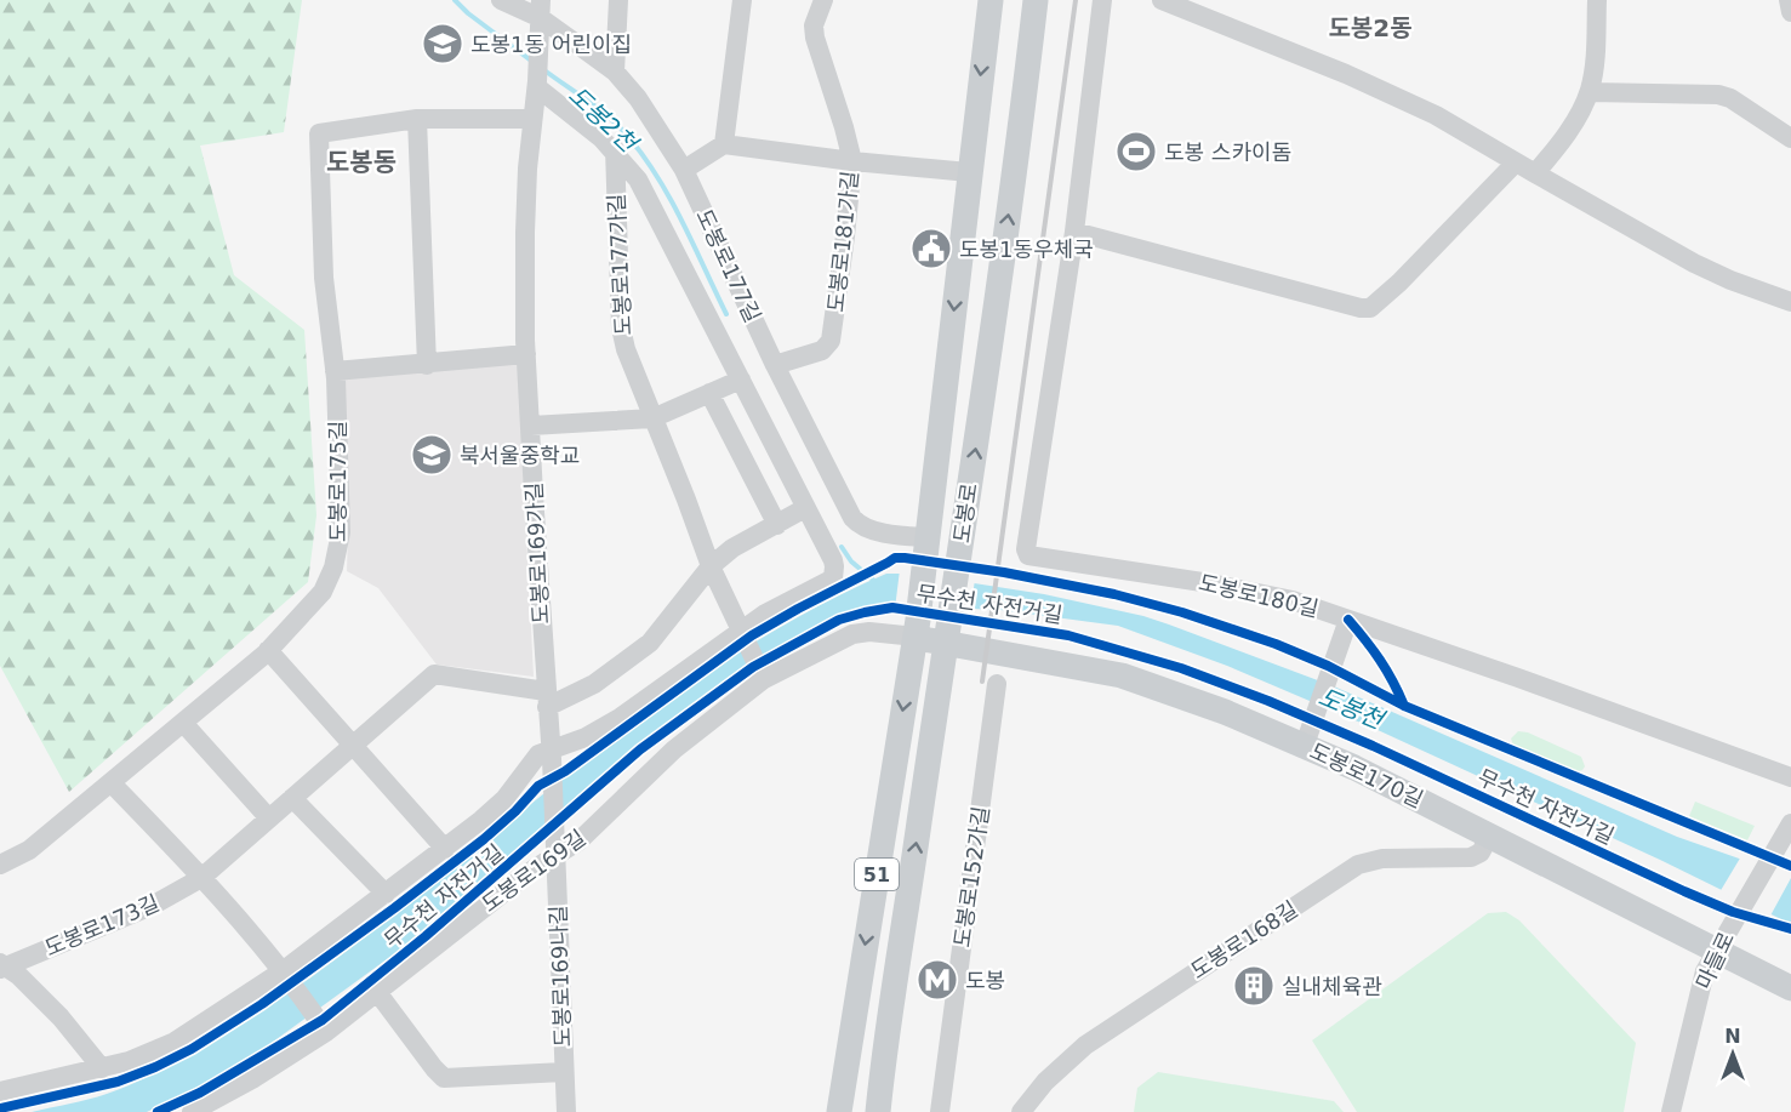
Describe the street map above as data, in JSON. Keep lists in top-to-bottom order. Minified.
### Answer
{"streets":{"main road":["도봉로","도봉로170길","51"],"street":["도봉로181가길","도봉로177가길","도봉로177길","도봉로175길","도봉로169가길","도봉로180길","도봉로169길","도봉로152가길","도봉로173길","도봉로168길","마들로","도봉로169나길"],"cycle path":["무수천 자전거길"]},"crossings":[["도봉로181가길","도봉로177길"],["도봉로177가길","도봉로177길"],["도봉로177가길","도봉로169길"],["도봉로177길","도봉로"],["도봉로177길","도봉로169가길"],["도봉로175길","도봉로169가길"],["도봉로","도봉로170길"],["도봉로","도봉로169길"],["도봉로169가길","도봉로173길"],["도봉로169가길","도봉로169나길"],["도봉로170길","도봉로169길"],["도봉로170길","도봉로168길"],["도봉로170길","마들로"],["도봉로169길","도봉로169나길"]],"districts":["도봉2동","도봉동"],"water":["도봉2천","도봉천"],"places":{"school or university":["도봉1동 어린이집","북서울중학교"],"sports":["도봉 스카이돔"],"public building":["도봉1동우체국"],"metro station":["도봉"],"building":["실내체육관"]},"north":"top"}
